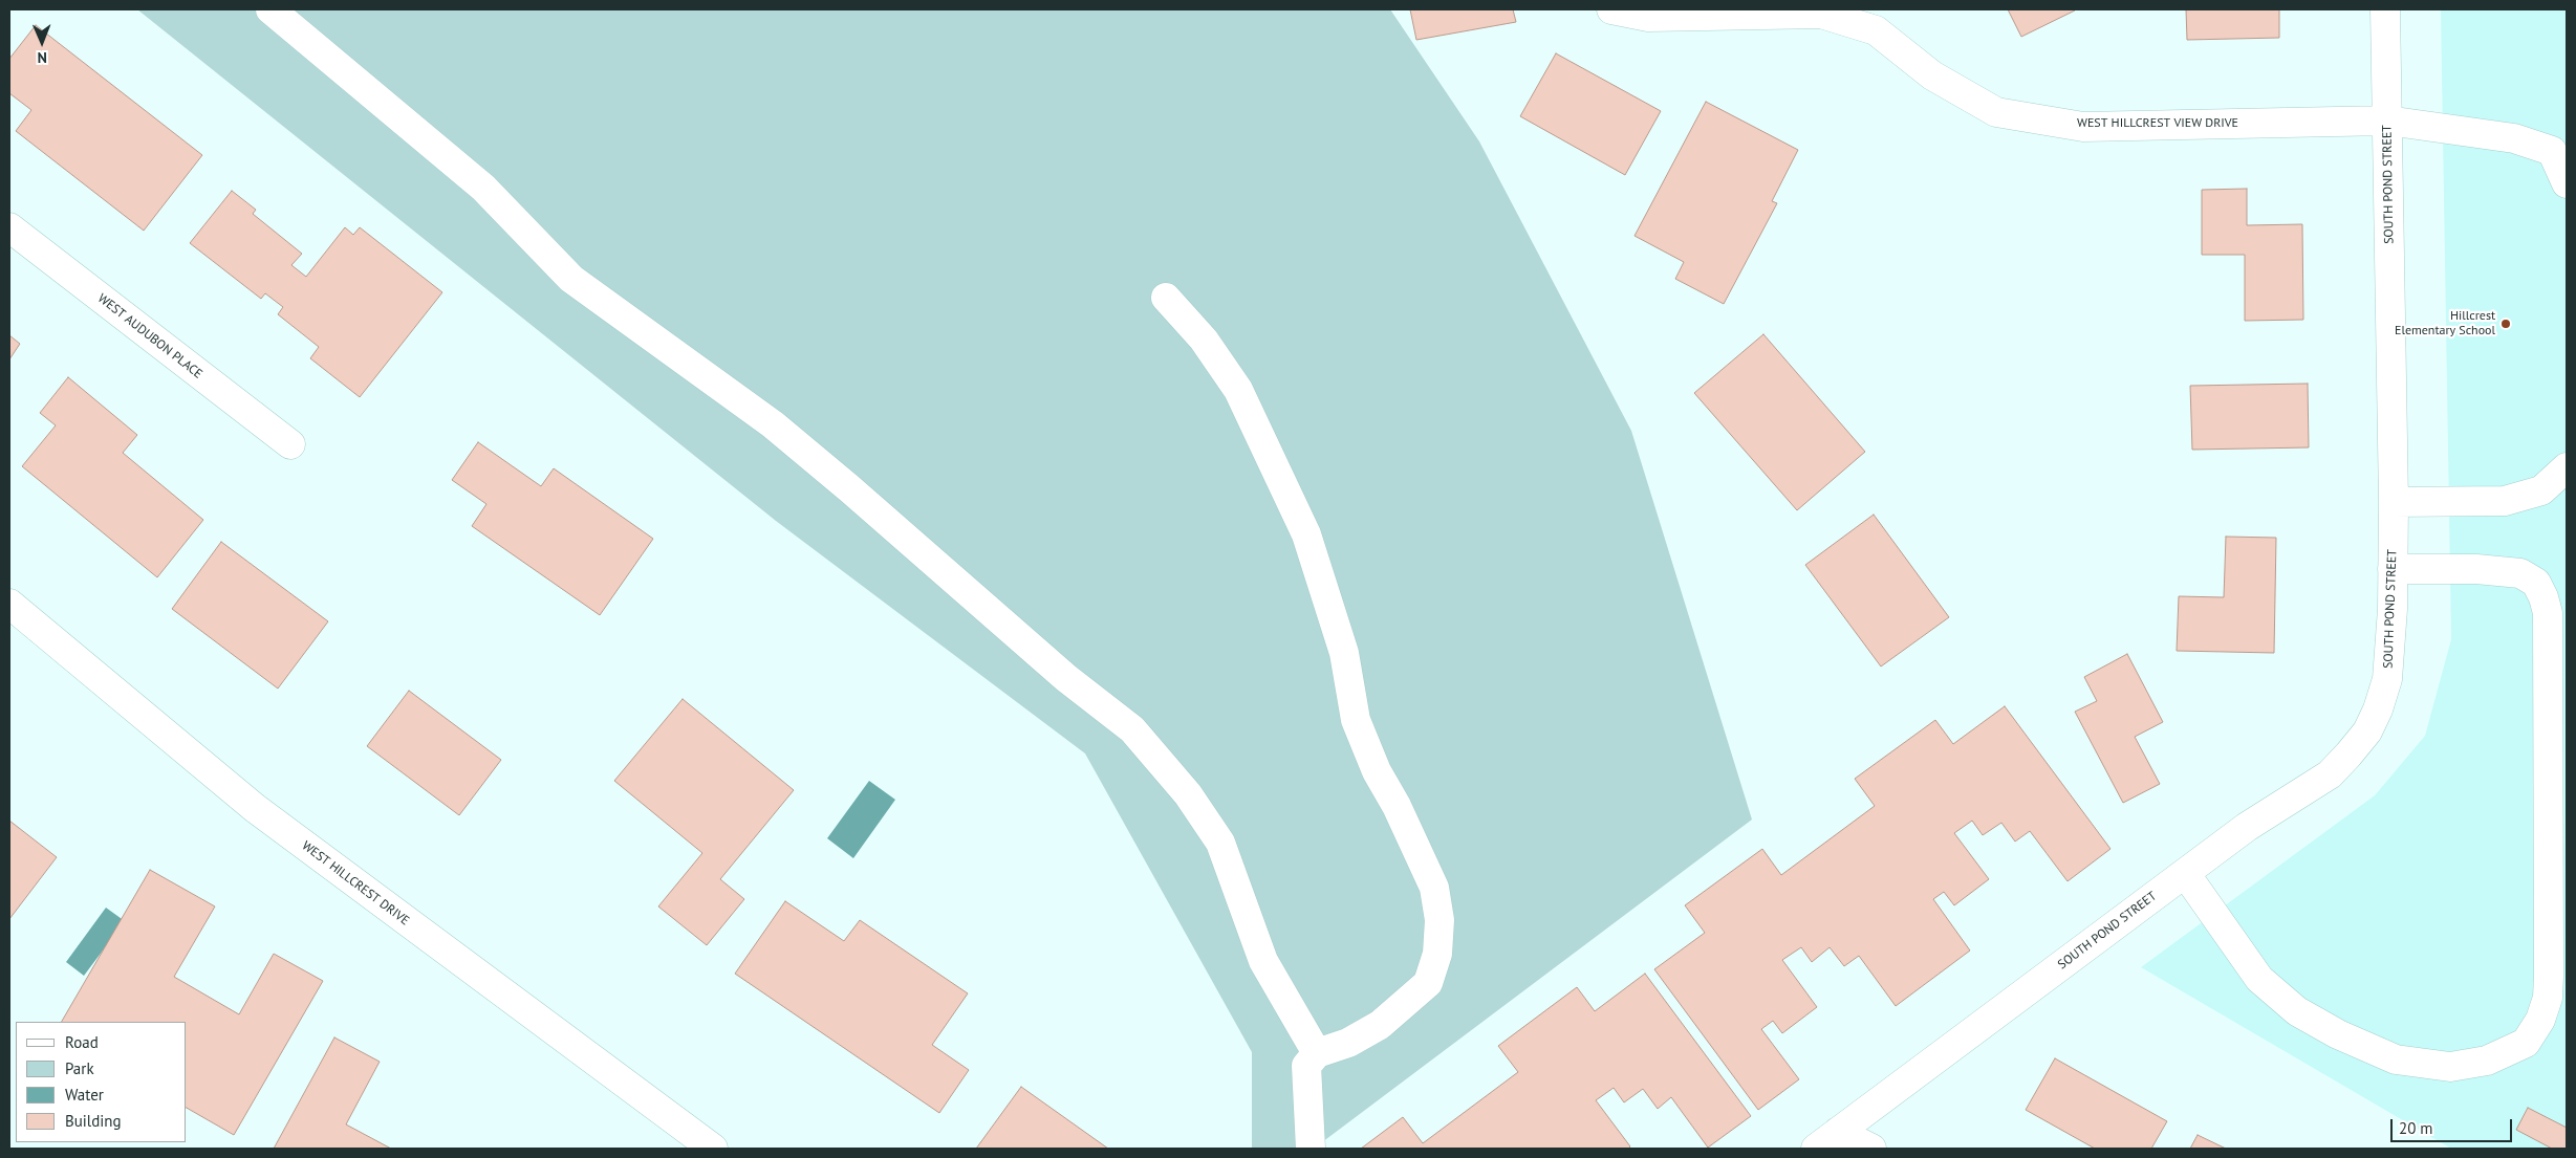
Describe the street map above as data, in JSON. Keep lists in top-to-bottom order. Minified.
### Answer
{"streets":{"street":["WEST HILLCREST VIEW DRIVE","SOUTH POND STREET","WEST AUDUBON PLACE","WEST HILLCREST DRIVE"]},"crossings":[["WEST HILLCREST VIEW DRIVE","SOUTH POND STREET"]],"places":["Hillcrest Elementary School"],"legend":["Road","Park","Water","Building"],"scale_bar":"20 m","north":"bottom"}
